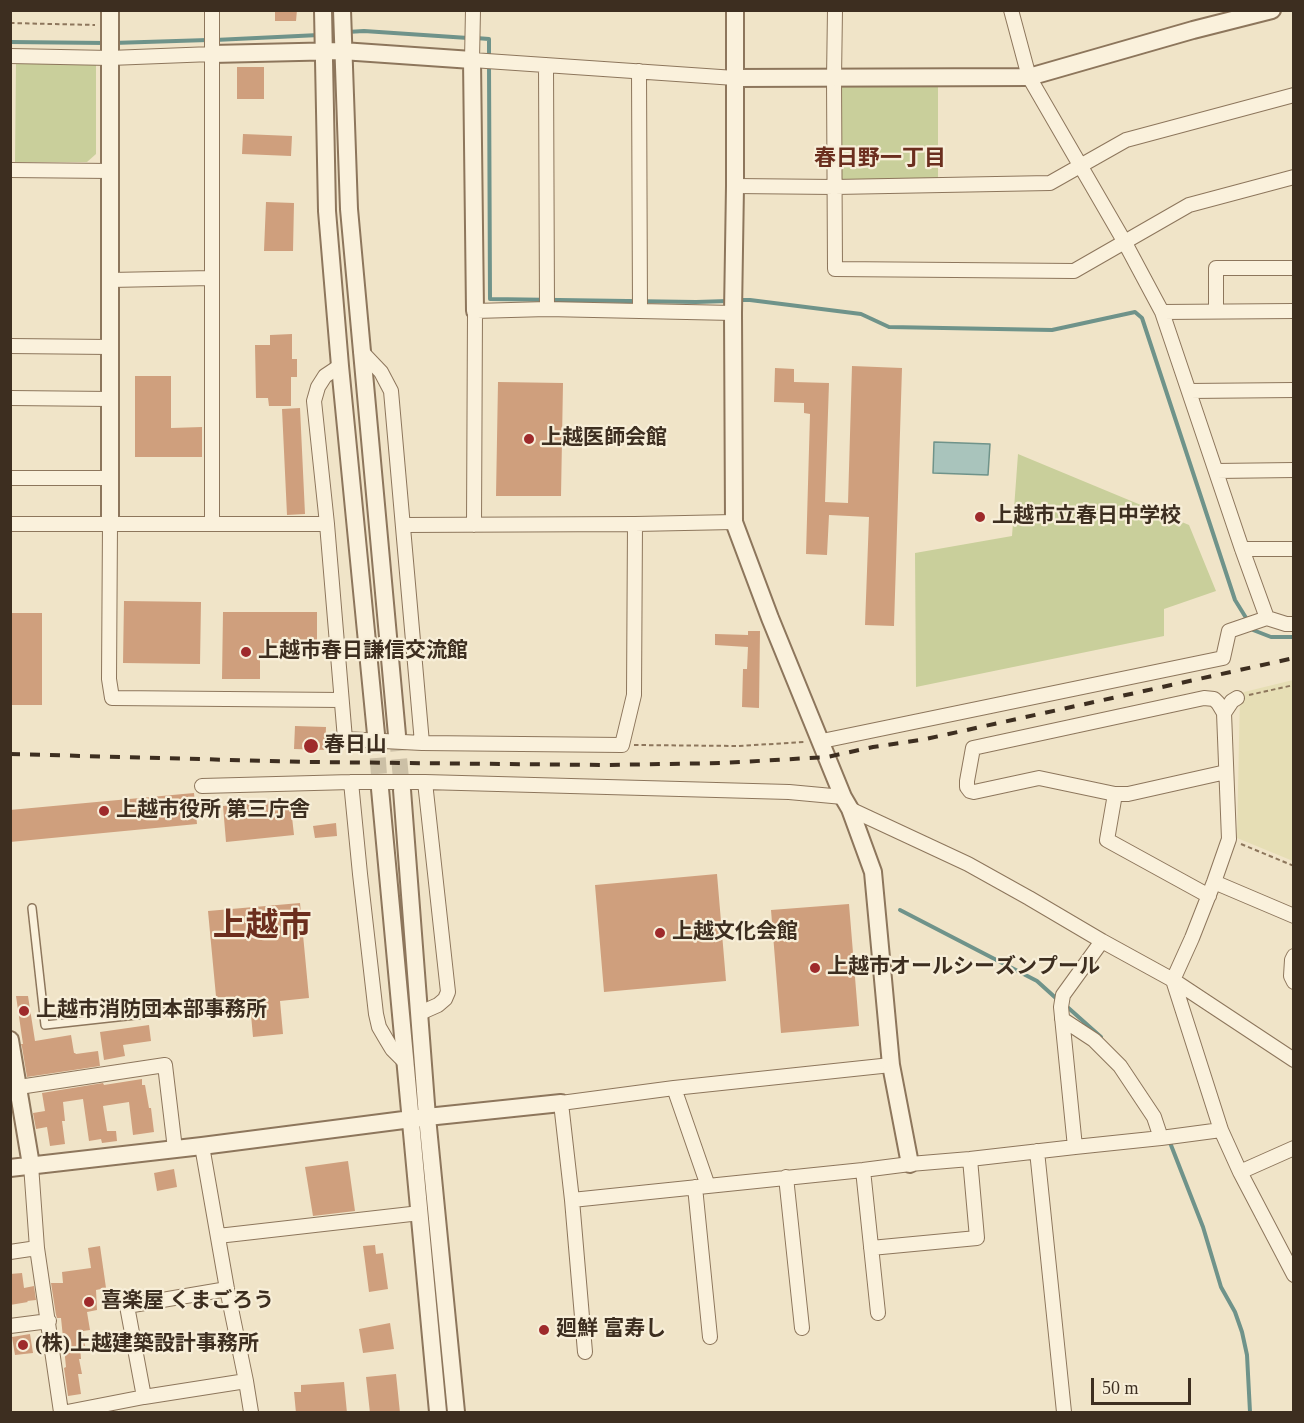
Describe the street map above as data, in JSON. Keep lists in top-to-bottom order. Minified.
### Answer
{"districts":["春日野一丁目","上越市"],"places":["上越医師会館","上越市立春日中学校","上越市春日謙信交流館","春日山","上越市役所 第三庁舎","上越文化会館","上越市オールシーズンプール","上越市消防団本部事務所","喜楽屋 くまごろう","廻鮮 富寿し","(株)上越建築設計事務所"],"scale_bar":"50 m"}
